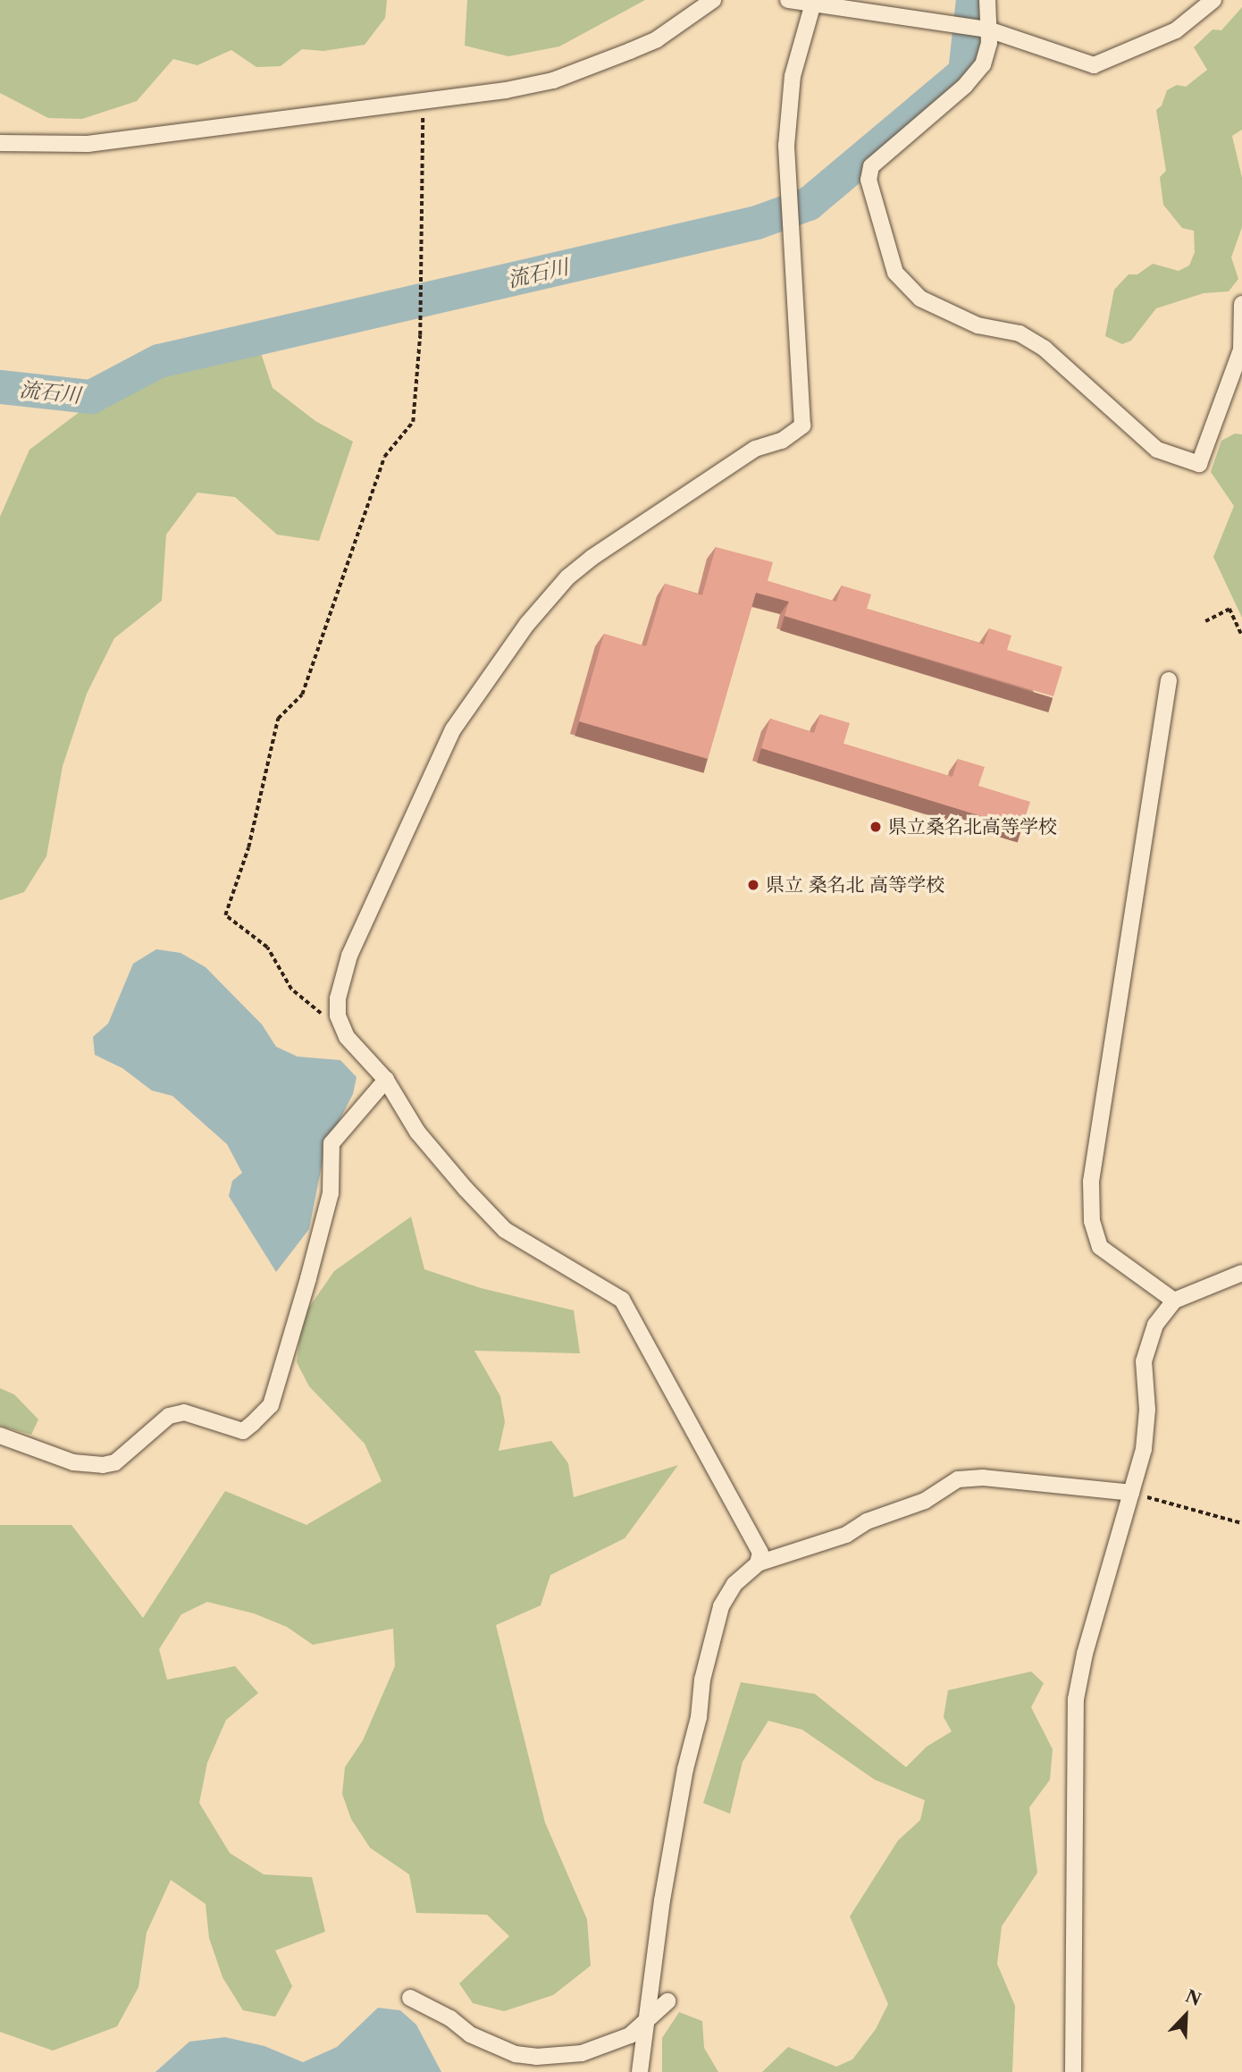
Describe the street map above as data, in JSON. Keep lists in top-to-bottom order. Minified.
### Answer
{"water":["流石川"],"places":["県立桑名北高等学校","県立 桑名北 高等学校"],"north":"top right"}
